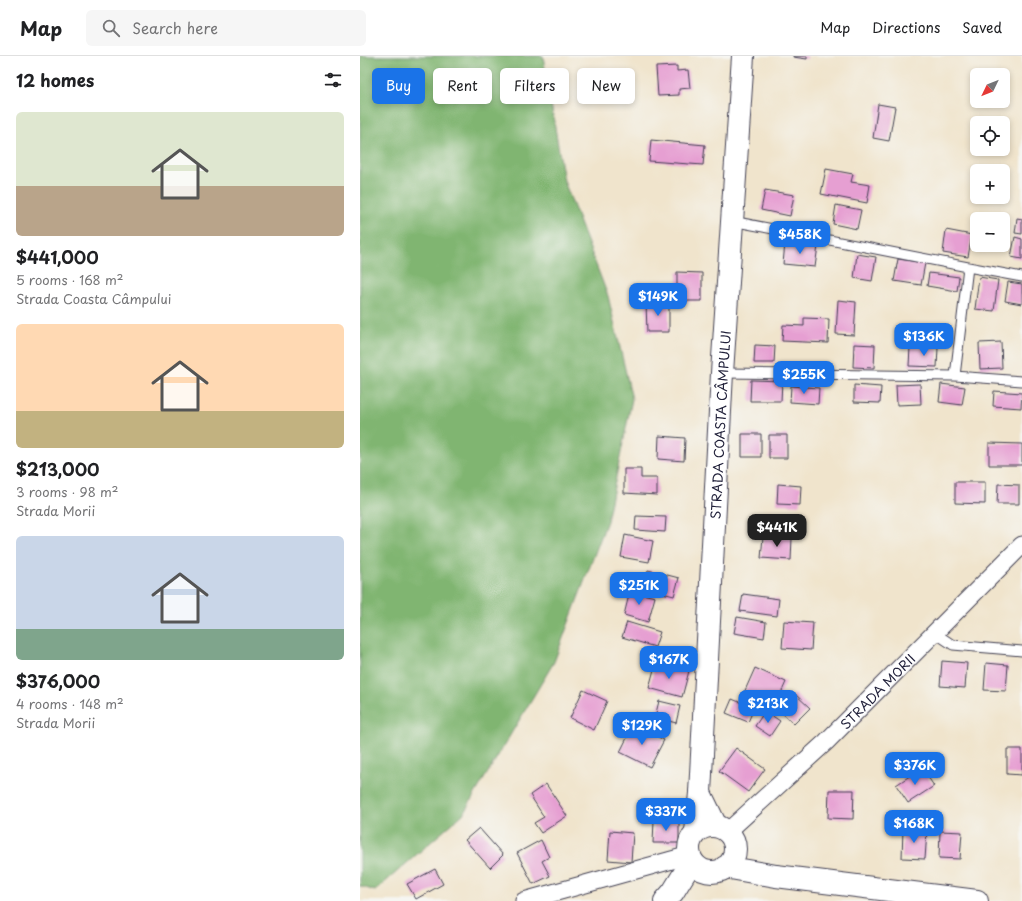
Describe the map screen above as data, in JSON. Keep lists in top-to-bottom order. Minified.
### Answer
{"streets":{"street":["STRADA COASTA CÂMPULUI","STRADA MORII"]},"crossings":[["STRADA COASTA CÂMPULUI","STRADA MORII"]],"north":"bottom left","page":{"header":"Map","search":"Search here","nav":["Map","Directions","Saved"],"heading":"12 homes","map_buttons":["+","−"],"chip":["Buy","Rent","Filters","New"],"list":[{"name":"$441,000","note":"5 rooms · 168 m² · Strada Coasta Câmpului"},{"name":"$213,000","note":"3 rooms · 98 m² · Strada Morii"},{"name":"$376,000","note":"4 rooms · 148 m² · Strada Morii"}],"price":["$458K","$149K","$136K","$255K","$441K","$251K","$167K","$213K","$129K","$376K","$337K","$168K"]}}
